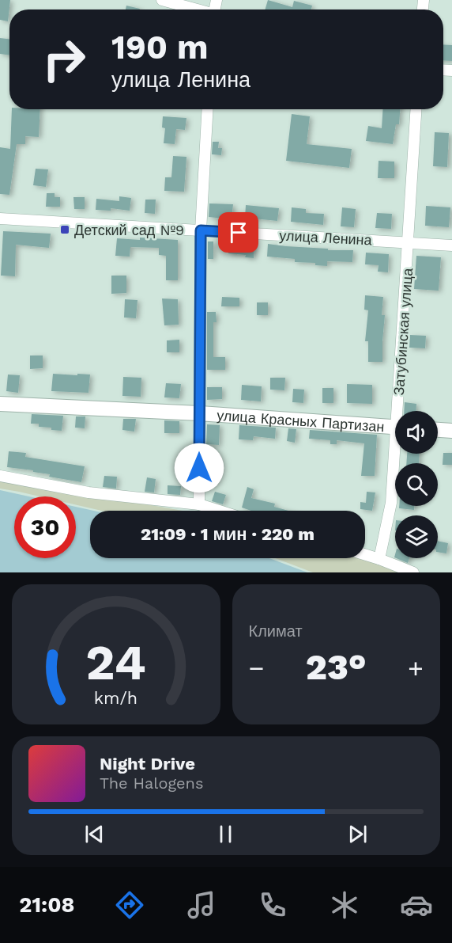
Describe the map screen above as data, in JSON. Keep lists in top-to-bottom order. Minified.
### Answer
{"streets":{"main road":["улица Красных Партизан"],"street":["улица Ленина","Затубинская улица"]},"crossings":[["улица Ленина","Затубинская улица"]],"places":{"transit":["Детский сад №9"]},"page":{"turn":["190 m","улица Ленина"],"limit":"30","trip":"21:09 · 1 мин · 220 m","tile":"Климат","heat":["−","23°","+"],"song":["Night Drive","The Halogens"],"tabs":"21:08","gauge":["24","km/h"]}}
